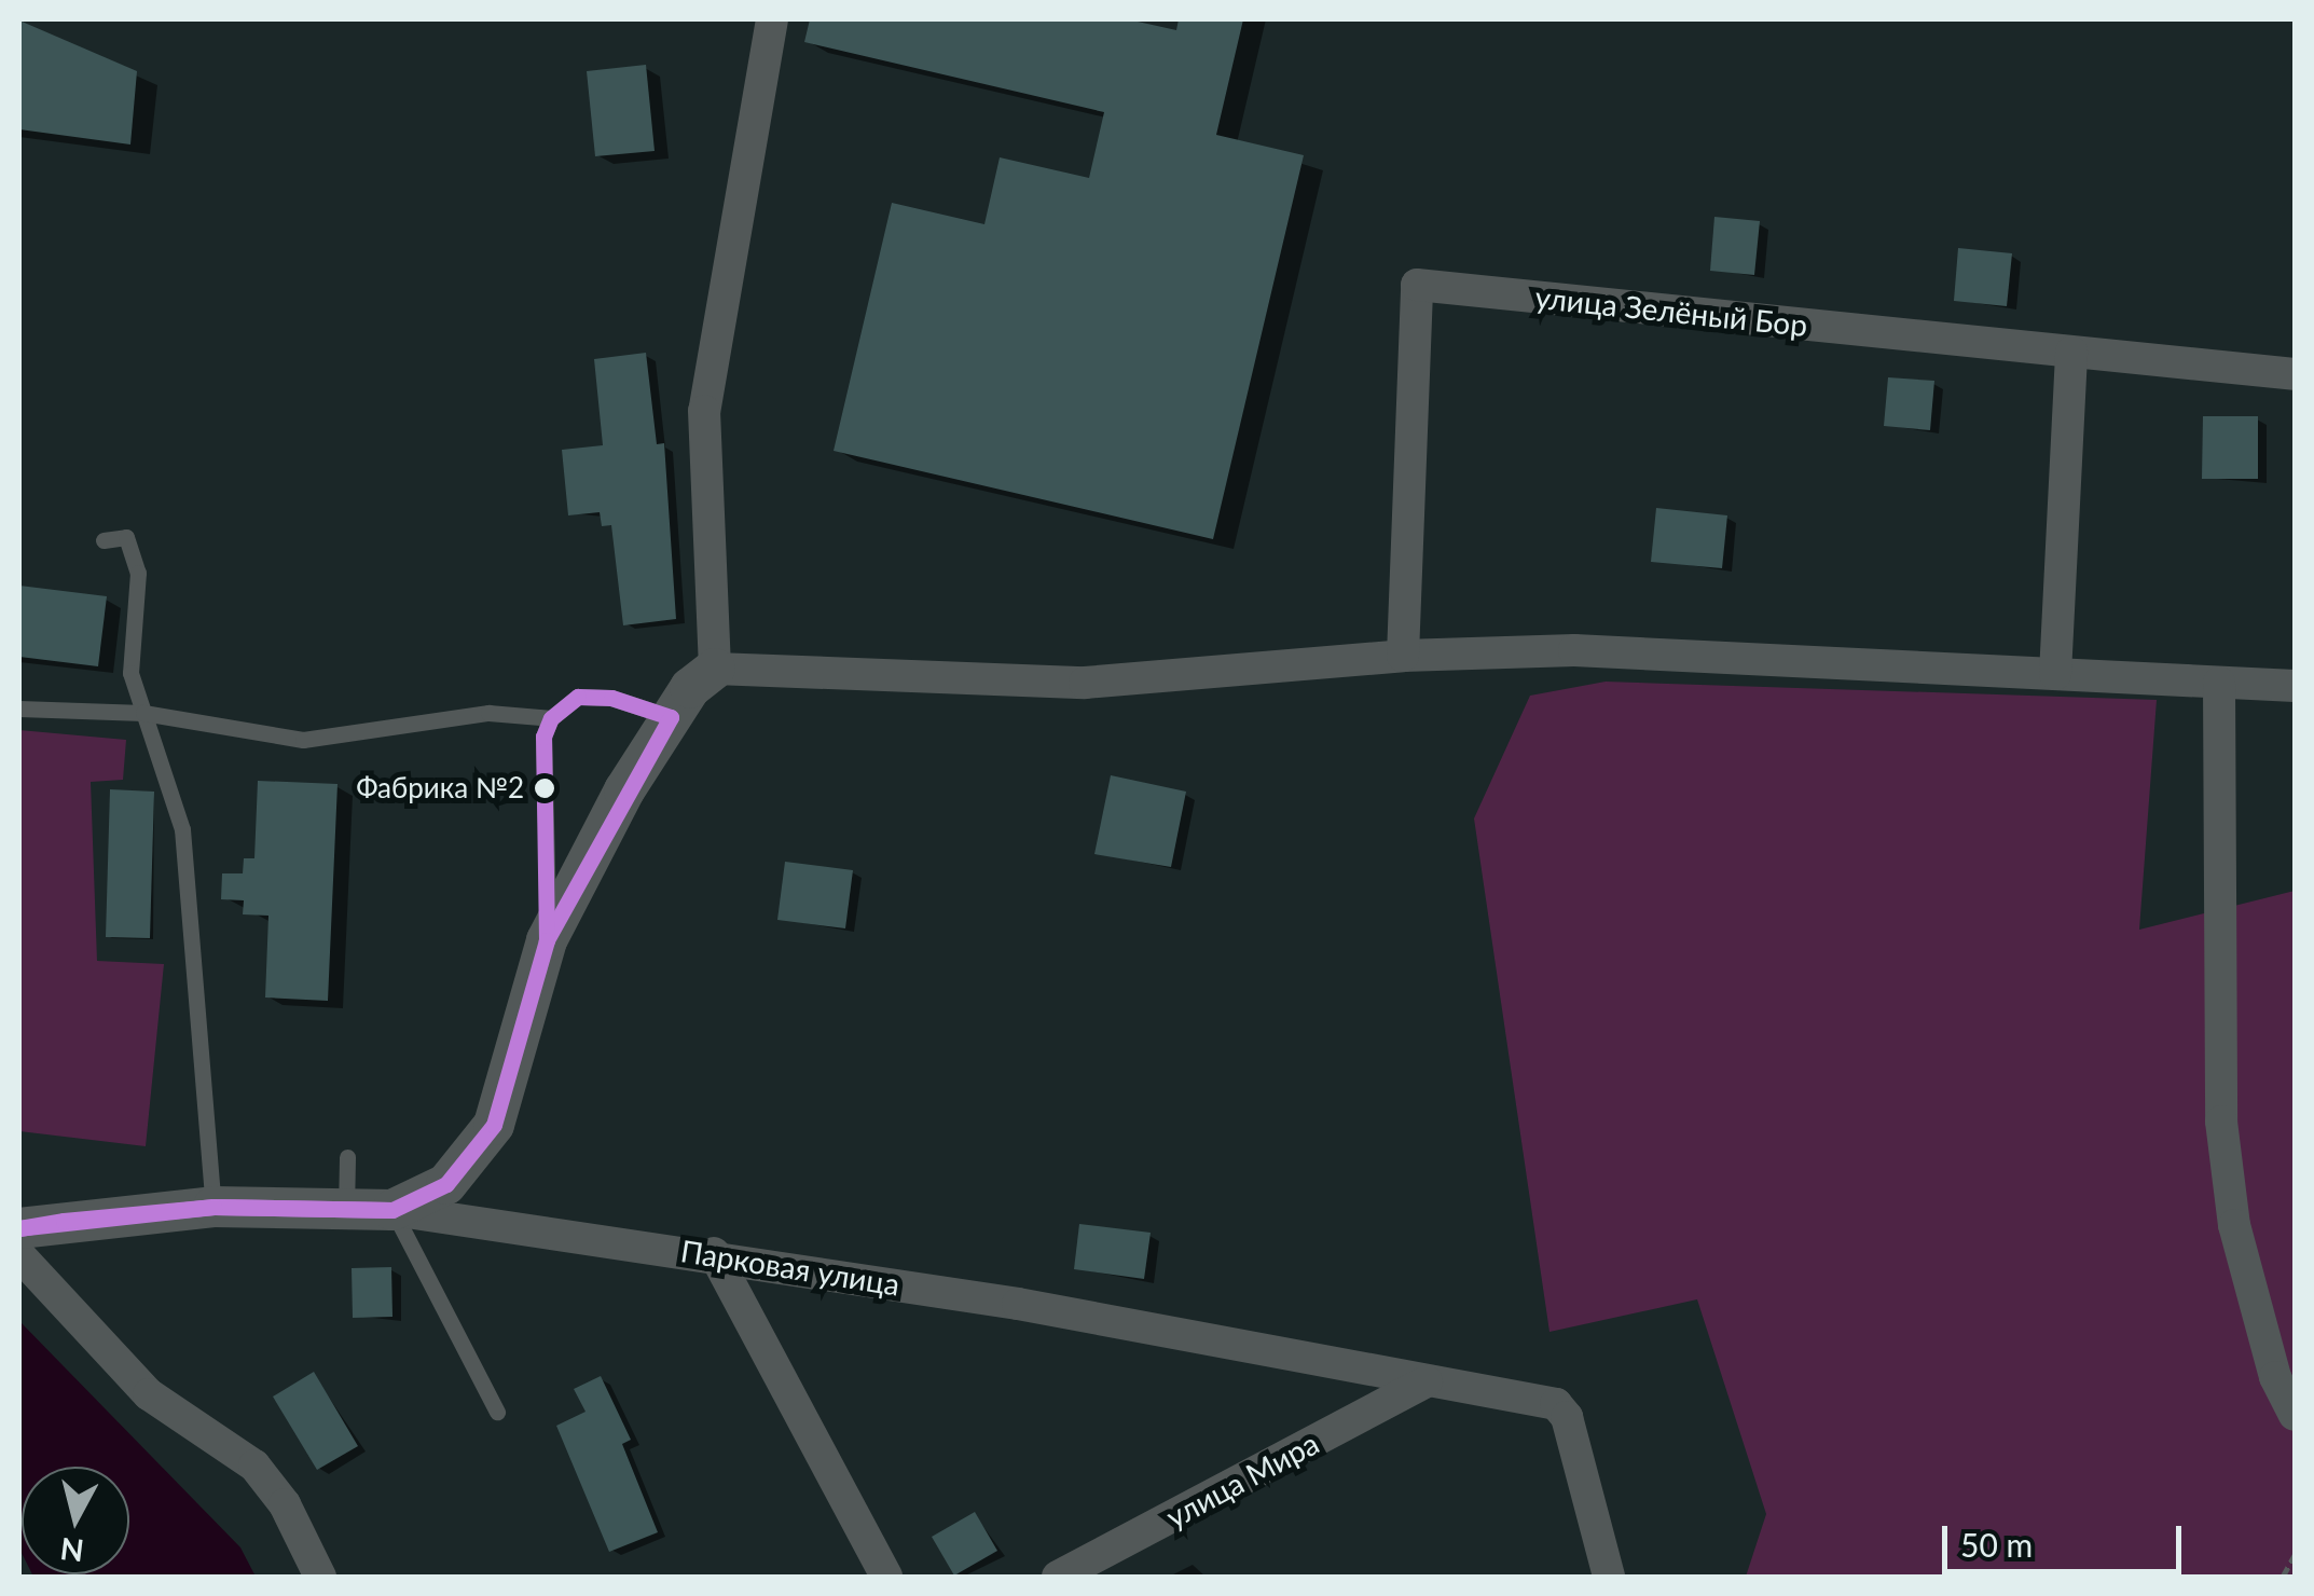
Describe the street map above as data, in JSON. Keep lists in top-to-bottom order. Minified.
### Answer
{"streets":{"street":["улица Зелёный Бор","Парковая улица","улица Мира"]},"crossings":[["Парковая улица","улица Мира"]],"places":["Фабрика №2"],"scale_bar":"50 m","north":"bottom"}
